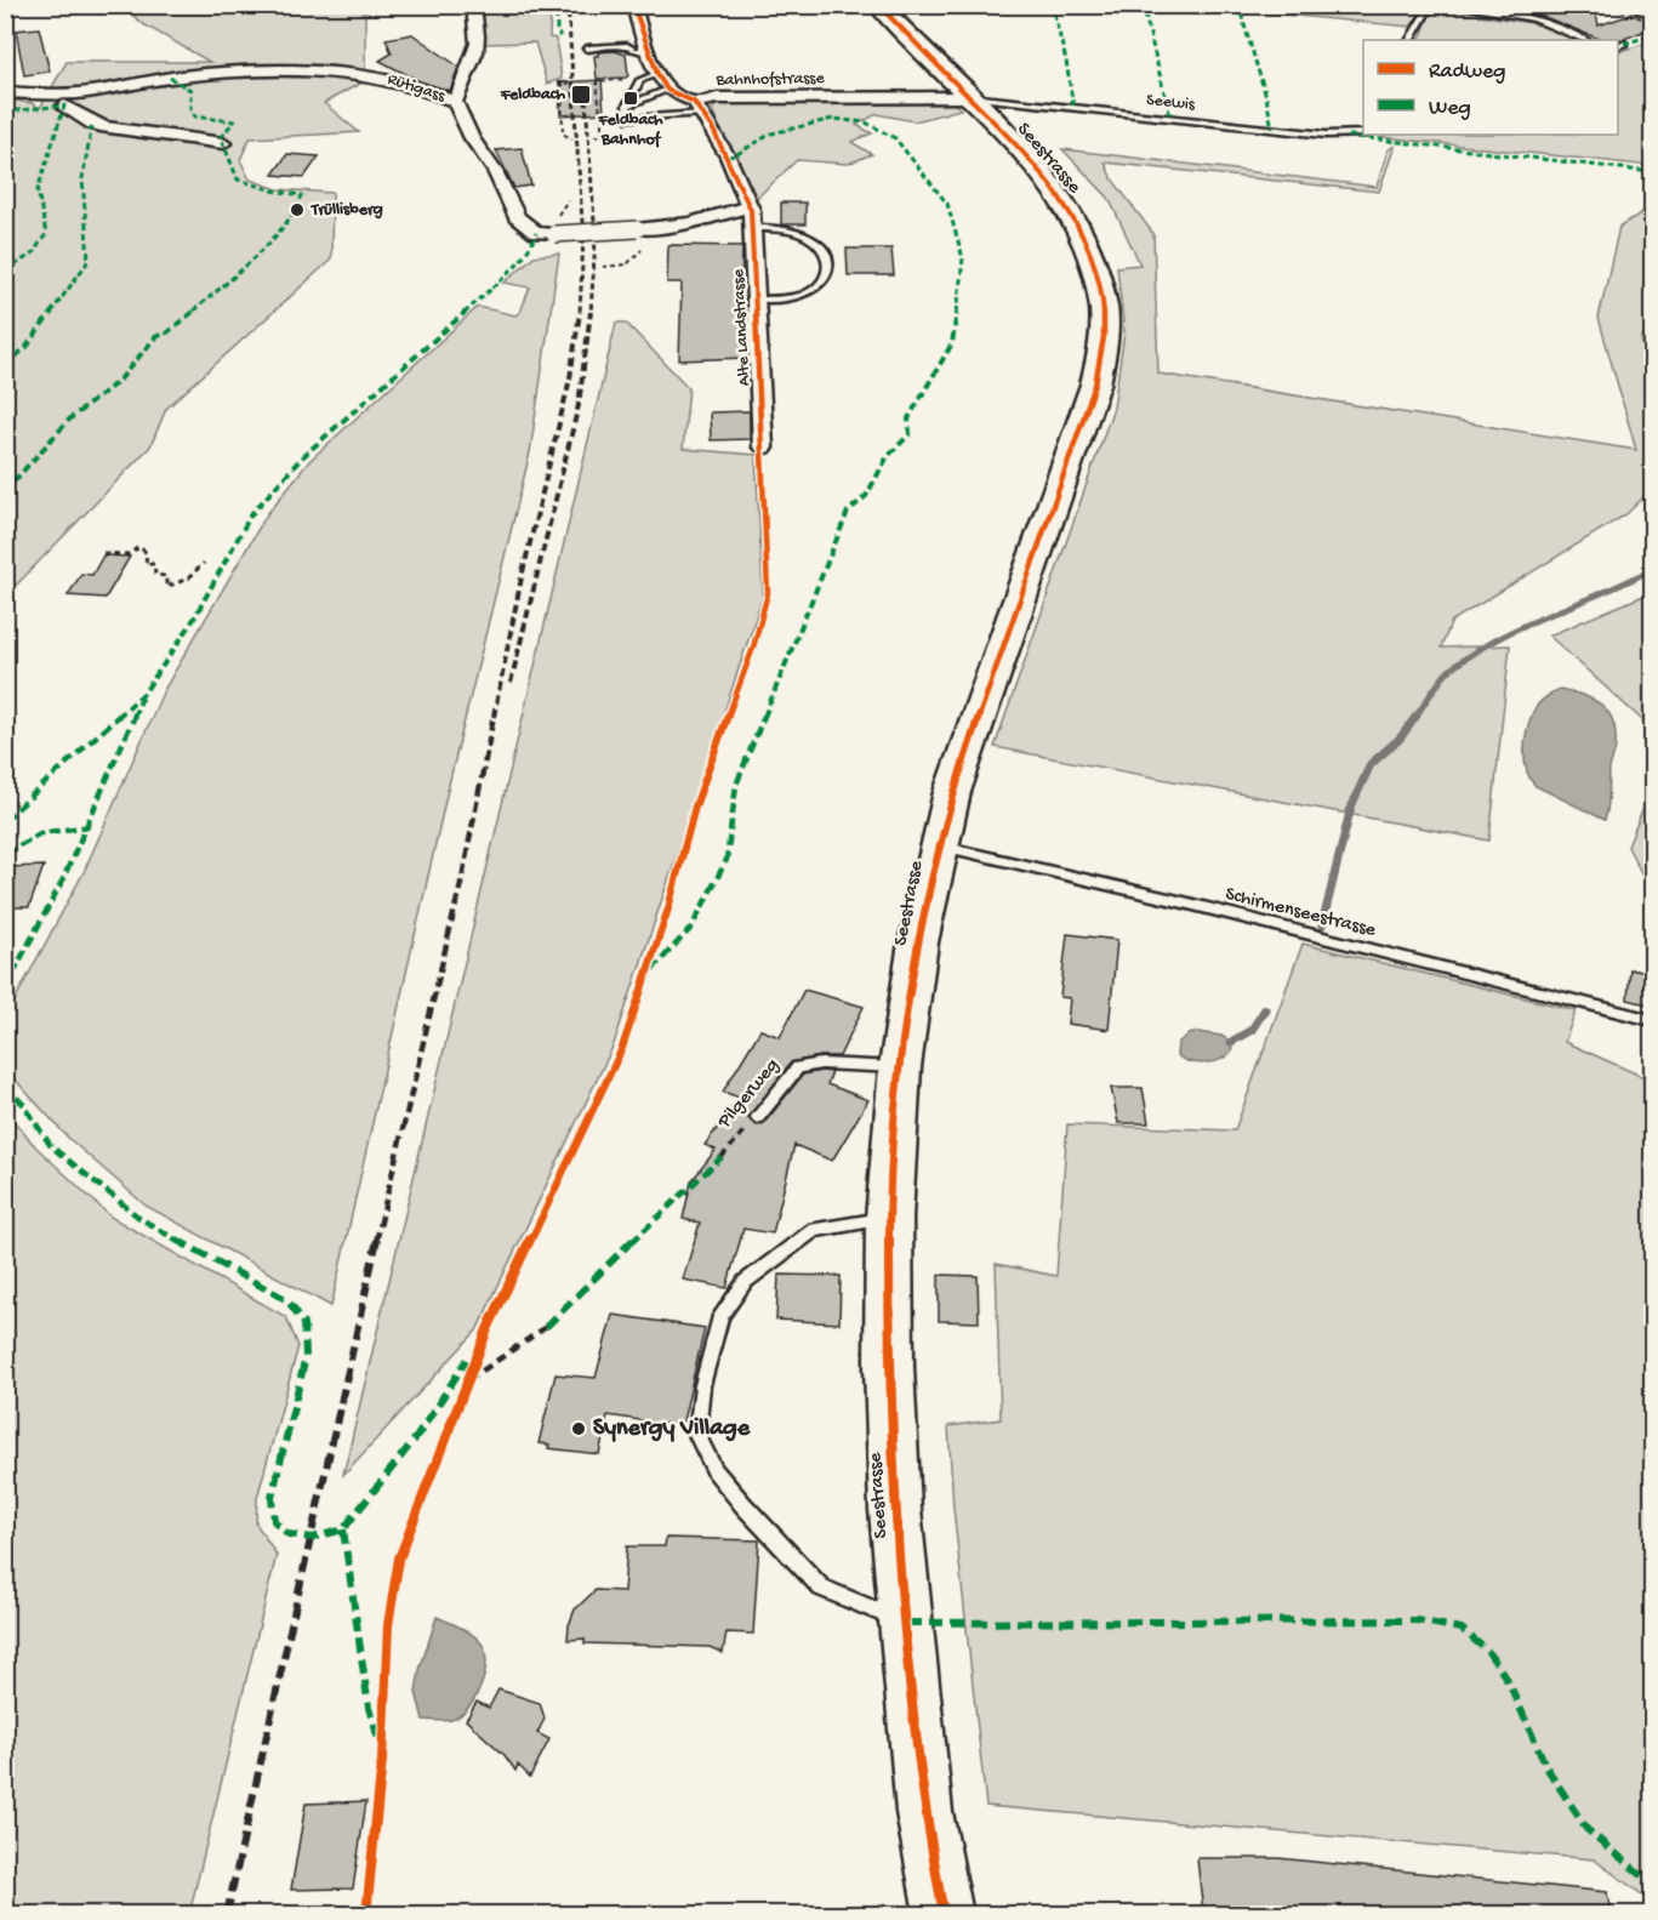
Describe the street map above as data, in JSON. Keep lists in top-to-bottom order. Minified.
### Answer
{"streets":{"main road":["Seestrasse"],"street":["Bahnhofstrasse","Rütigass","Alte Landstrasse"],"lane":["Seewis","Schirmenseestrasse","Pilgerweg"]},"crossings":[["Bahnhofstrasse","Seewis"],["Bahnhofstrasse","Seestrasse"],["Rütigass","Alte Landstrasse"],["Seewis","Seestrasse"],["Seestrasse","Schirmenseestrasse"],["Seestrasse","Pilgerweg"]],"places":{"transit":["Feldbach","Feldbach Bahnhof"],"other":["Trüllisberg","Synergy Village"]},"legend":["Radweg","Weg"]}
